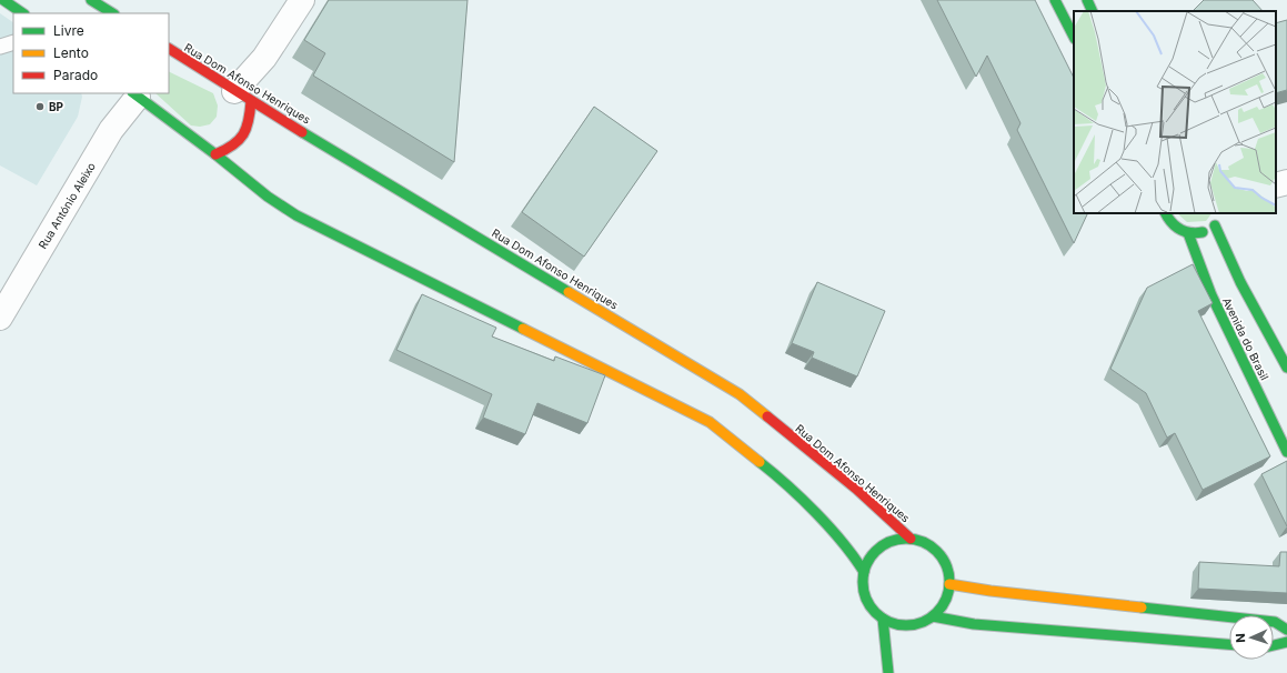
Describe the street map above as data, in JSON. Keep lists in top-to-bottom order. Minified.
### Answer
{"streets":{"main road":["Rua Dom Afonso Henriques","Avenida do Brasil"],"street":["Rua António Aleixo"]},"places":["BP"],"legend":["Livre","Lento","Parado"],"north":"left"}
